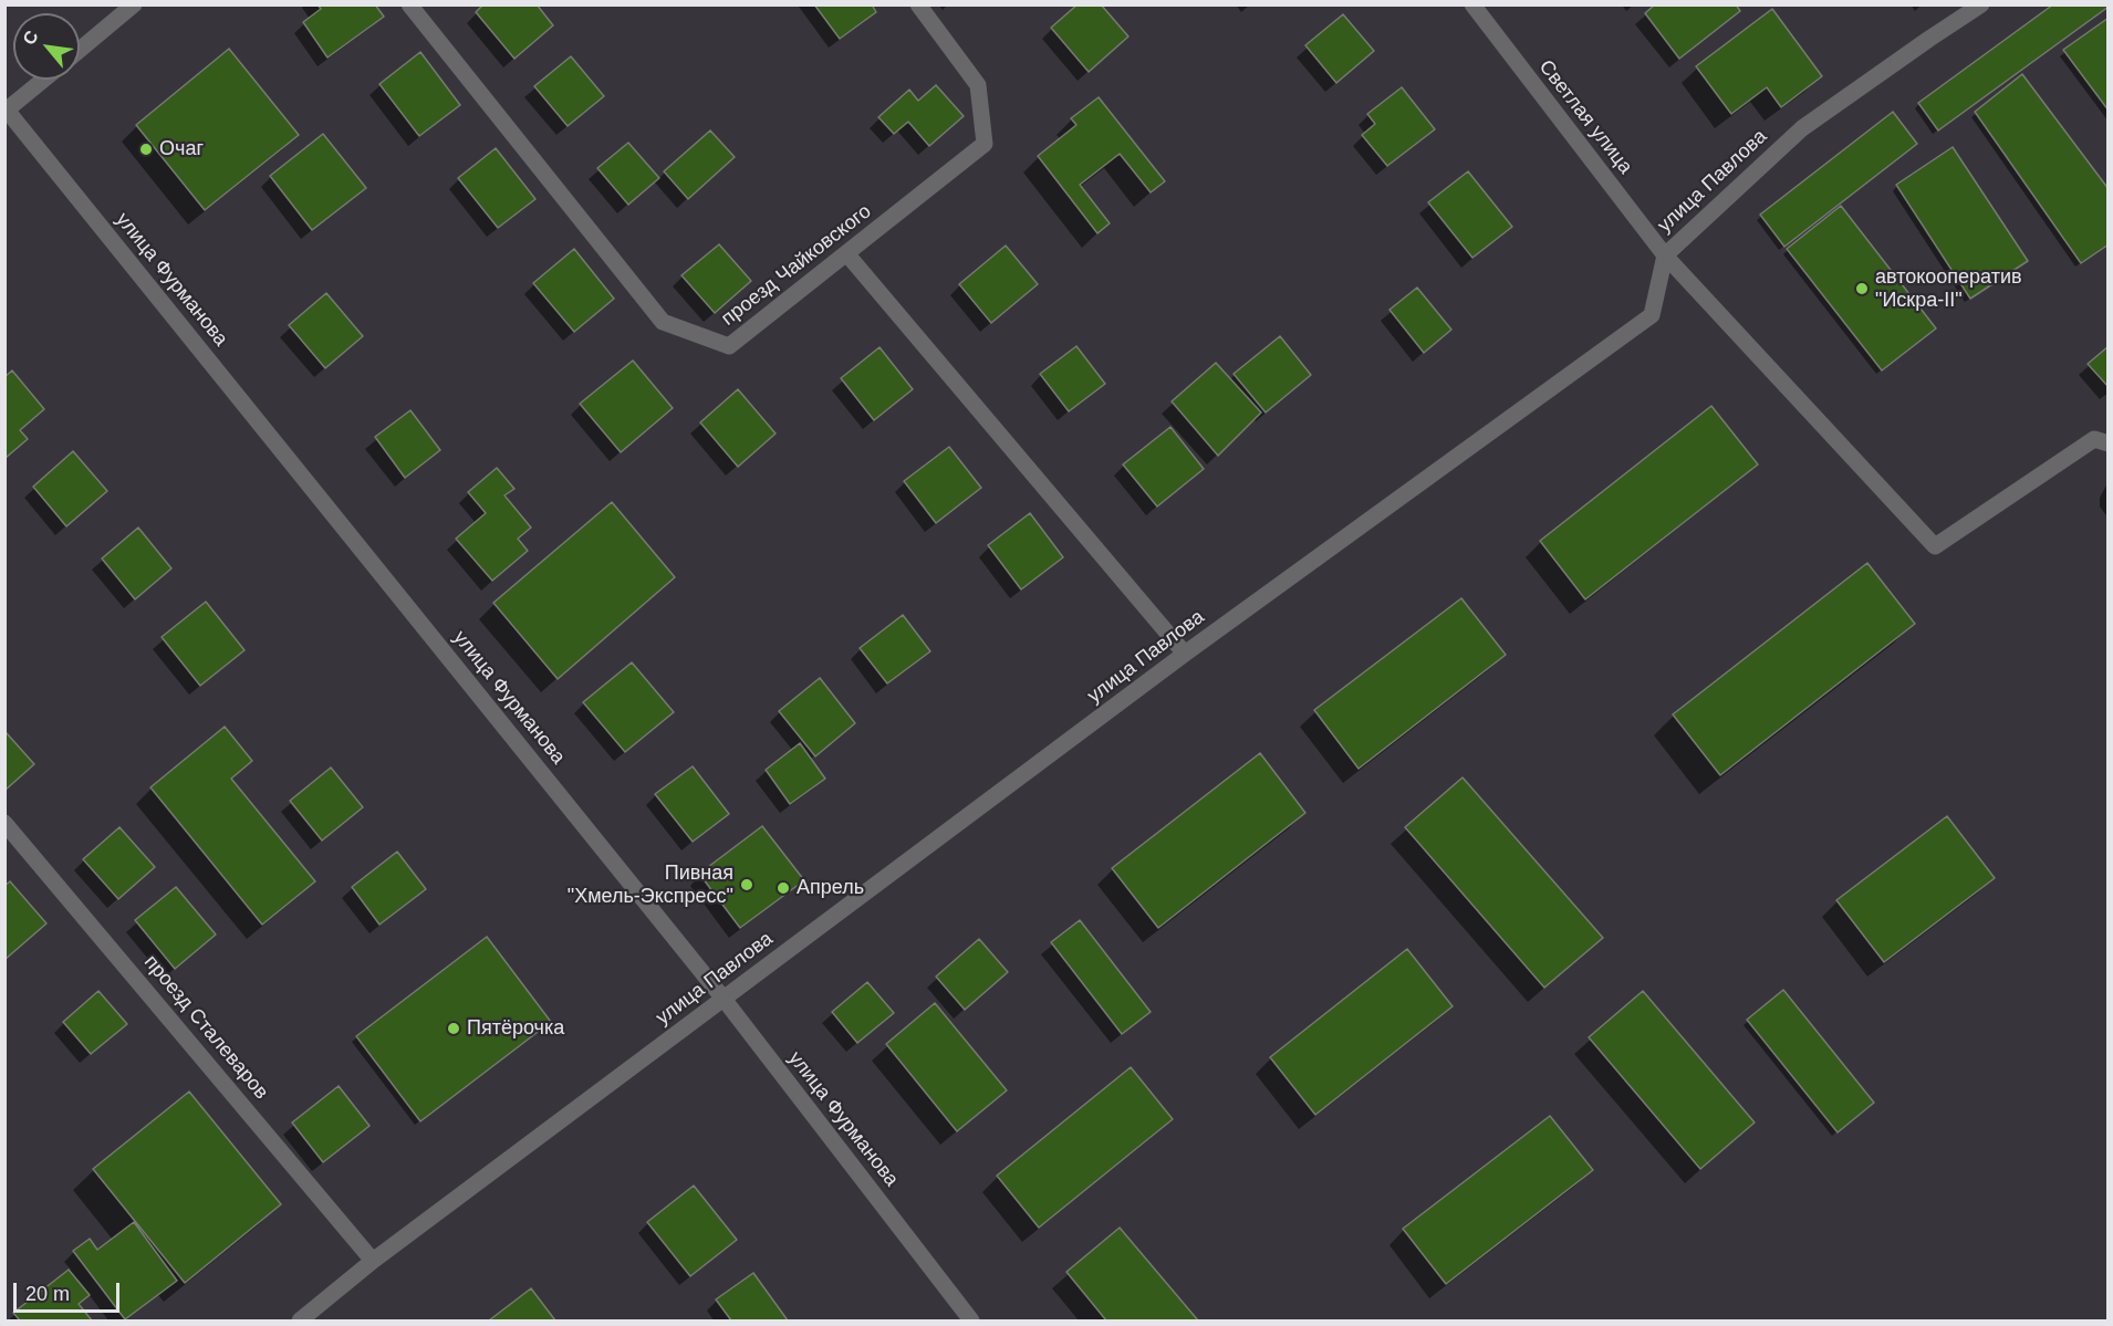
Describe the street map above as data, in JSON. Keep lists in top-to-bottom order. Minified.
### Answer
{"streets":{"street":["Светлая улица","улица Павлова","проезд Чайковского","улица Фурманова","проезд Сталеваров"]},"crossings":[["Светлая улица","улица Павлова"],["улица Павлова","улица Фурманова"],["улица Павлова","проезд Сталеваров"]],"places":["Очаг","автокооператив \"Искра-II\"","Пивная \"Хмель-Экспресс\"","Апрель","Пятёрочка"],"scale_bar":"20 m","north":"top left"}
